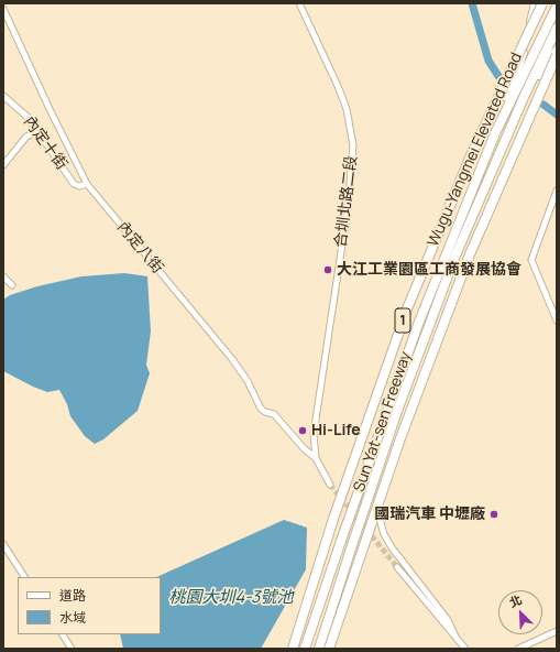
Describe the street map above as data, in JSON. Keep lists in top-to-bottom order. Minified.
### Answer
{"streets":{"highway":["Wugu-Yangmei Elevated Road","1","Sun Yat-sen Freeway"],"street":["內定十街","合圳北路二段","內定八街"]},"crossings":[["內定十街","內定八街"],["合圳北路二段","內定八街"]],"water":["桃園大圳4-3號池"],"places":["大江工業園區工商發展協會","Hi-Life","國瑞汽車 中壢廠"],"legend":["道路","水域"],"north":"top left"}
